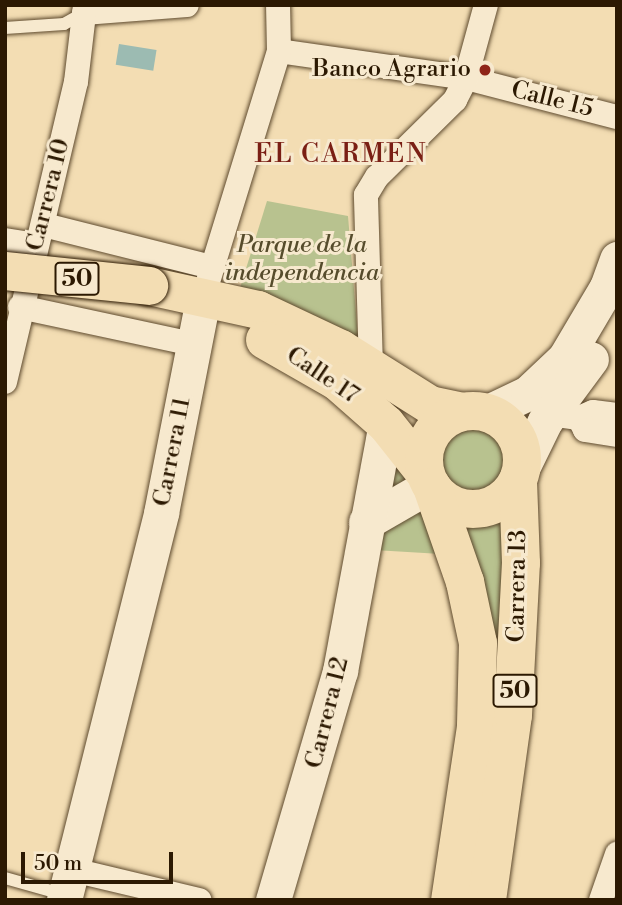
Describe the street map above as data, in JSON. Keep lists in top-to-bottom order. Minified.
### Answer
{"streets":{"highway":["50","Calle 17","Carrera 13"],"street":["Calle 15","Carrera 10","Carrera 11","Carrera 12"]},"crossings":[["Calle 15","Carrera 11"],["50","Calle 17"],["50","Carrera 13"],["Calle 17","Carrera 11"],["Calle 17","Carrera 13"],["Calle 17","Carrera 12"]],"districts":["EL CARMEN"],"parks":["Parque de la independencia"],"places":["Banco Agrario"],"scale_bar":"50 m"}
